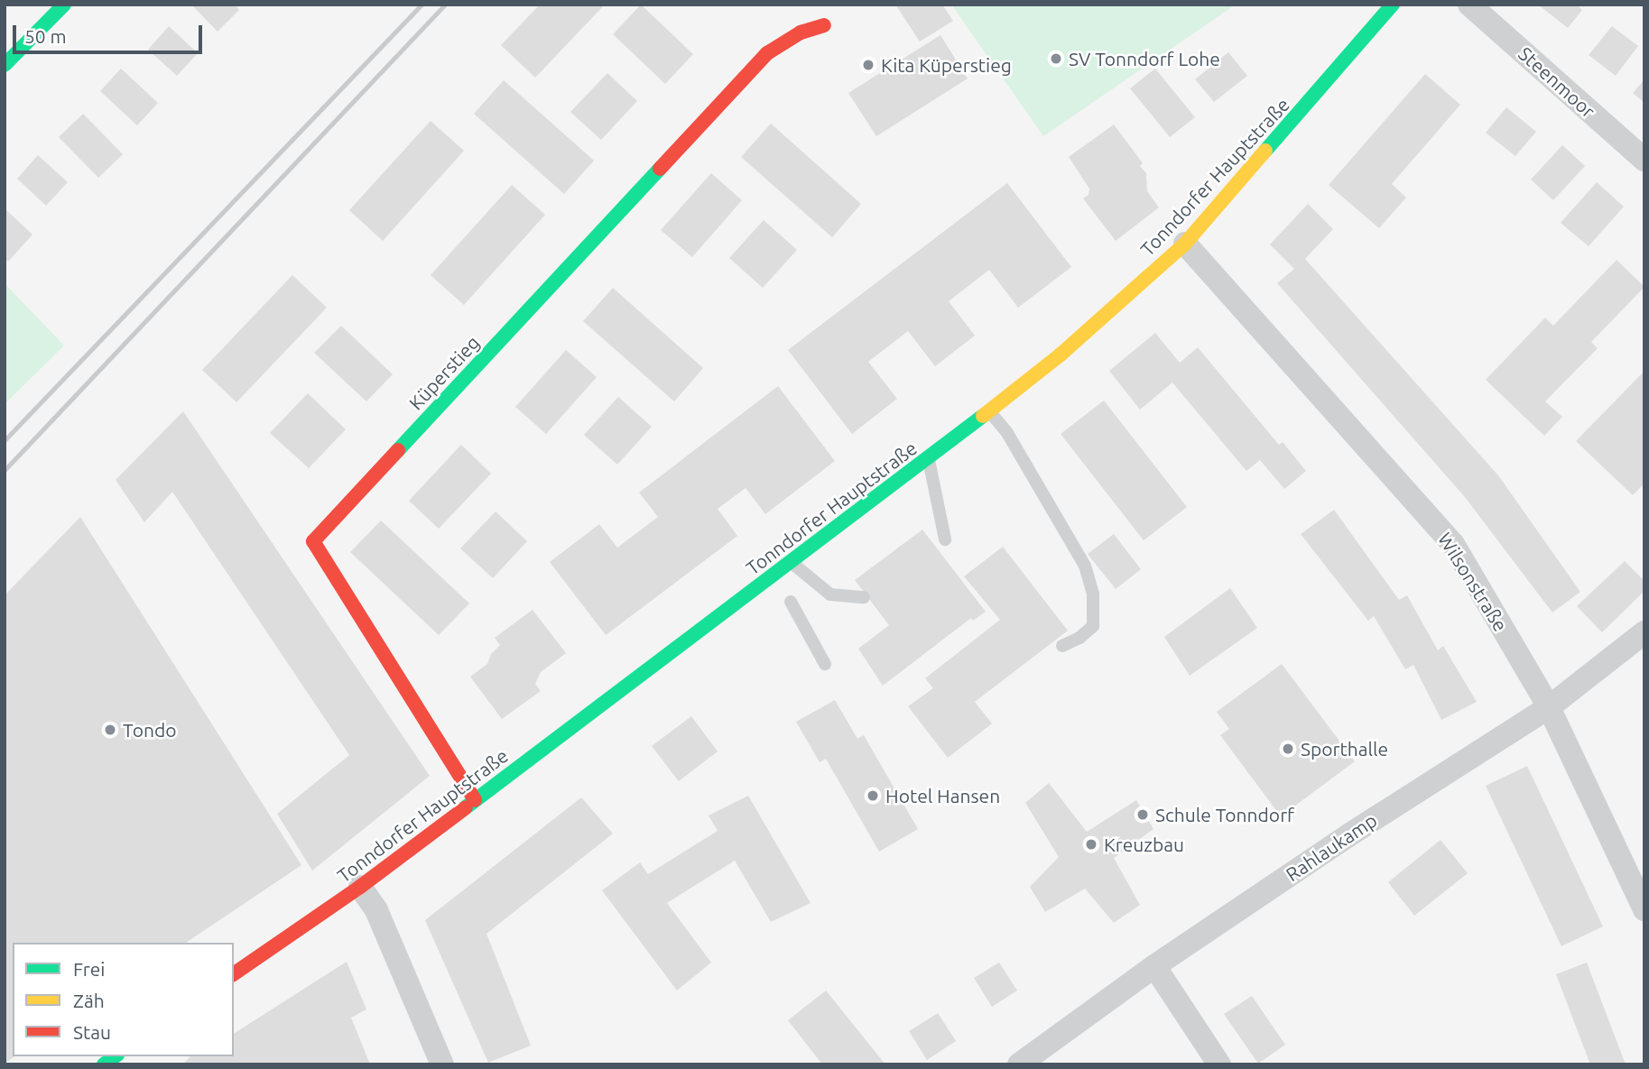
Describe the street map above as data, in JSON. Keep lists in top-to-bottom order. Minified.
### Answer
{"streets":{"main road":["Tonndorfer Hauptstraße","Küperstieg"],"street":["Steenmoor","Wilsonstraße","Rahlaukamp"]},"crossings":[["Tonndorfer Hauptstraße","Küperstieg"],["Tonndorfer Hauptstraße","Wilsonstraße"],["Wilsonstraße","Rahlaukamp"]],"places":["SV Tonndorf Lohe","Kita Küperstieg","Tondo","Sporthalle","Hotel Hansen","Schule Tonndorf","Kreuzbau"],"legend":["Frei","Zäh","Stau"],"scale_bar":"50 m"}
